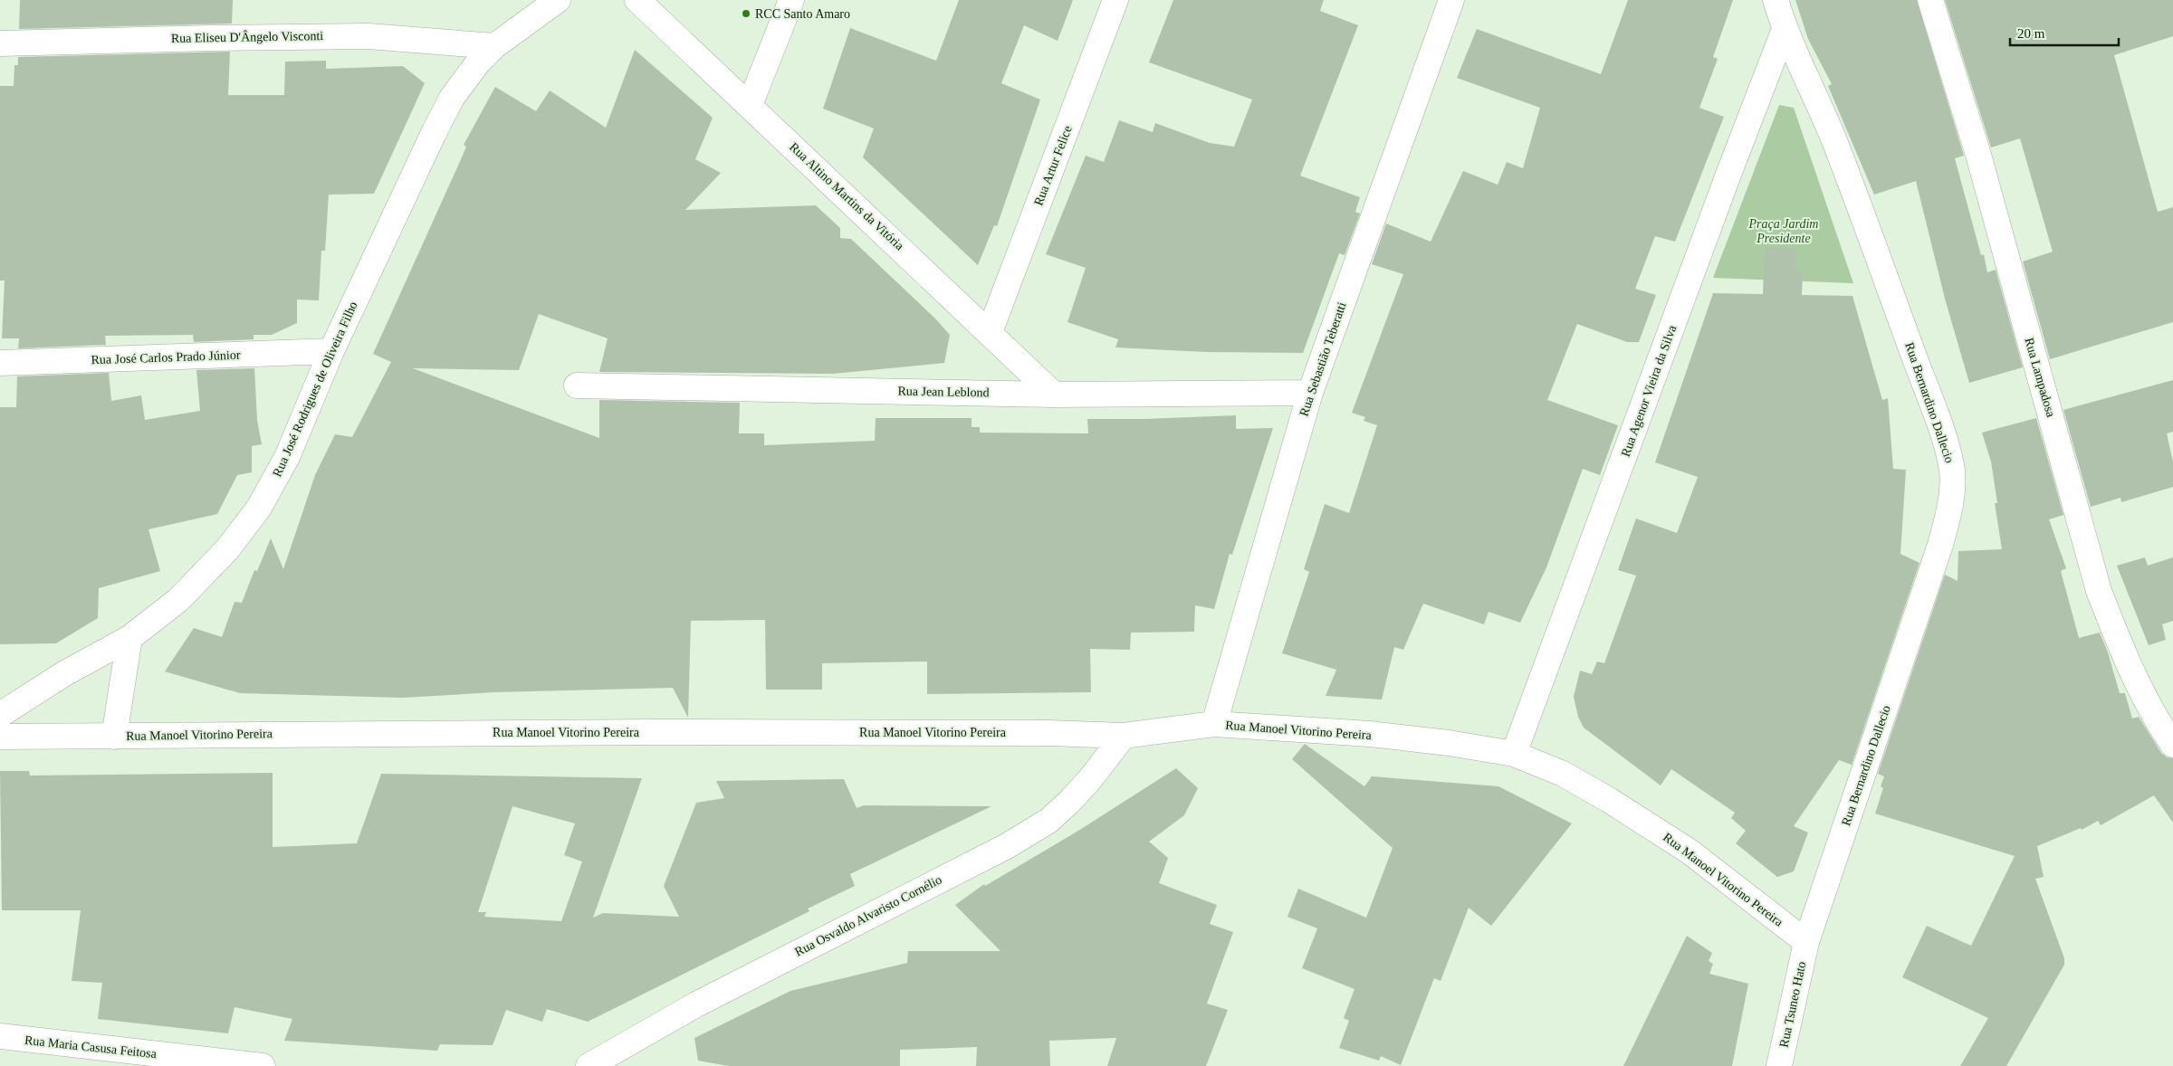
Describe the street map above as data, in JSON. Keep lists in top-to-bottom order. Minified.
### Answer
{"streets":{"street":["Rua Eliseu D'Ângelo Visconti","Rua Artur Felice","Rua Altino Martins da Vitória","Rua José Carlos Prado Júnior","Rua Sebastião Teberatti","Rua Lampadosa","Rua José Rodrigues de Oliveira Filho","Rua Agenor Vieira da Silva","Rua Jean Leblond","Rua Bernardino Dallecio","Rua Manoel Vitorino Pereira","Rua Osvaldo Alvaristo Cornélio","Rua Tsuneo Hato","Rua Maria Casusa Feitosa"]},"crossings":[["Rua Eliseu D'Ângelo Visconti","Rua José Rodrigues de Oliveira Filho"],["Rua Artur Felice","Rua Altino Martins da Vitória"],["Rua Altino Martins da Vitória","Rua Jean Leblond"],["Rua José Carlos Prado Júnior","Rua José Rodrigues de Oliveira Filho"],["Rua Sebastião Teberatti","Rua Jean Leblond"],["Rua Sebastião Teberatti","Rua Manoel Vitorino Pereira"],["Rua Agenor Vieira da Silva","Rua Bernardino Dallecio"],["Rua Agenor Vieira da Silva","Rua Manoel Vitorino Pereira"],["Rua Bernardino Dallecio","Rua Manoel Vitorino Pereira"],["Rua Bernardino Dallecio","Rua Tsuneo Hato"],["Rua Manoel Vitorino Pereira","Rua Osvaldo Alvaristo Cornélio"],["Rua Manoel Vitorino Pereira","Rua Tsuneo Hato"]],"parks":["Praça Jardim Presidente"],"places":["RCC Santo Amaro"],"scale_bar":"20 m"}
